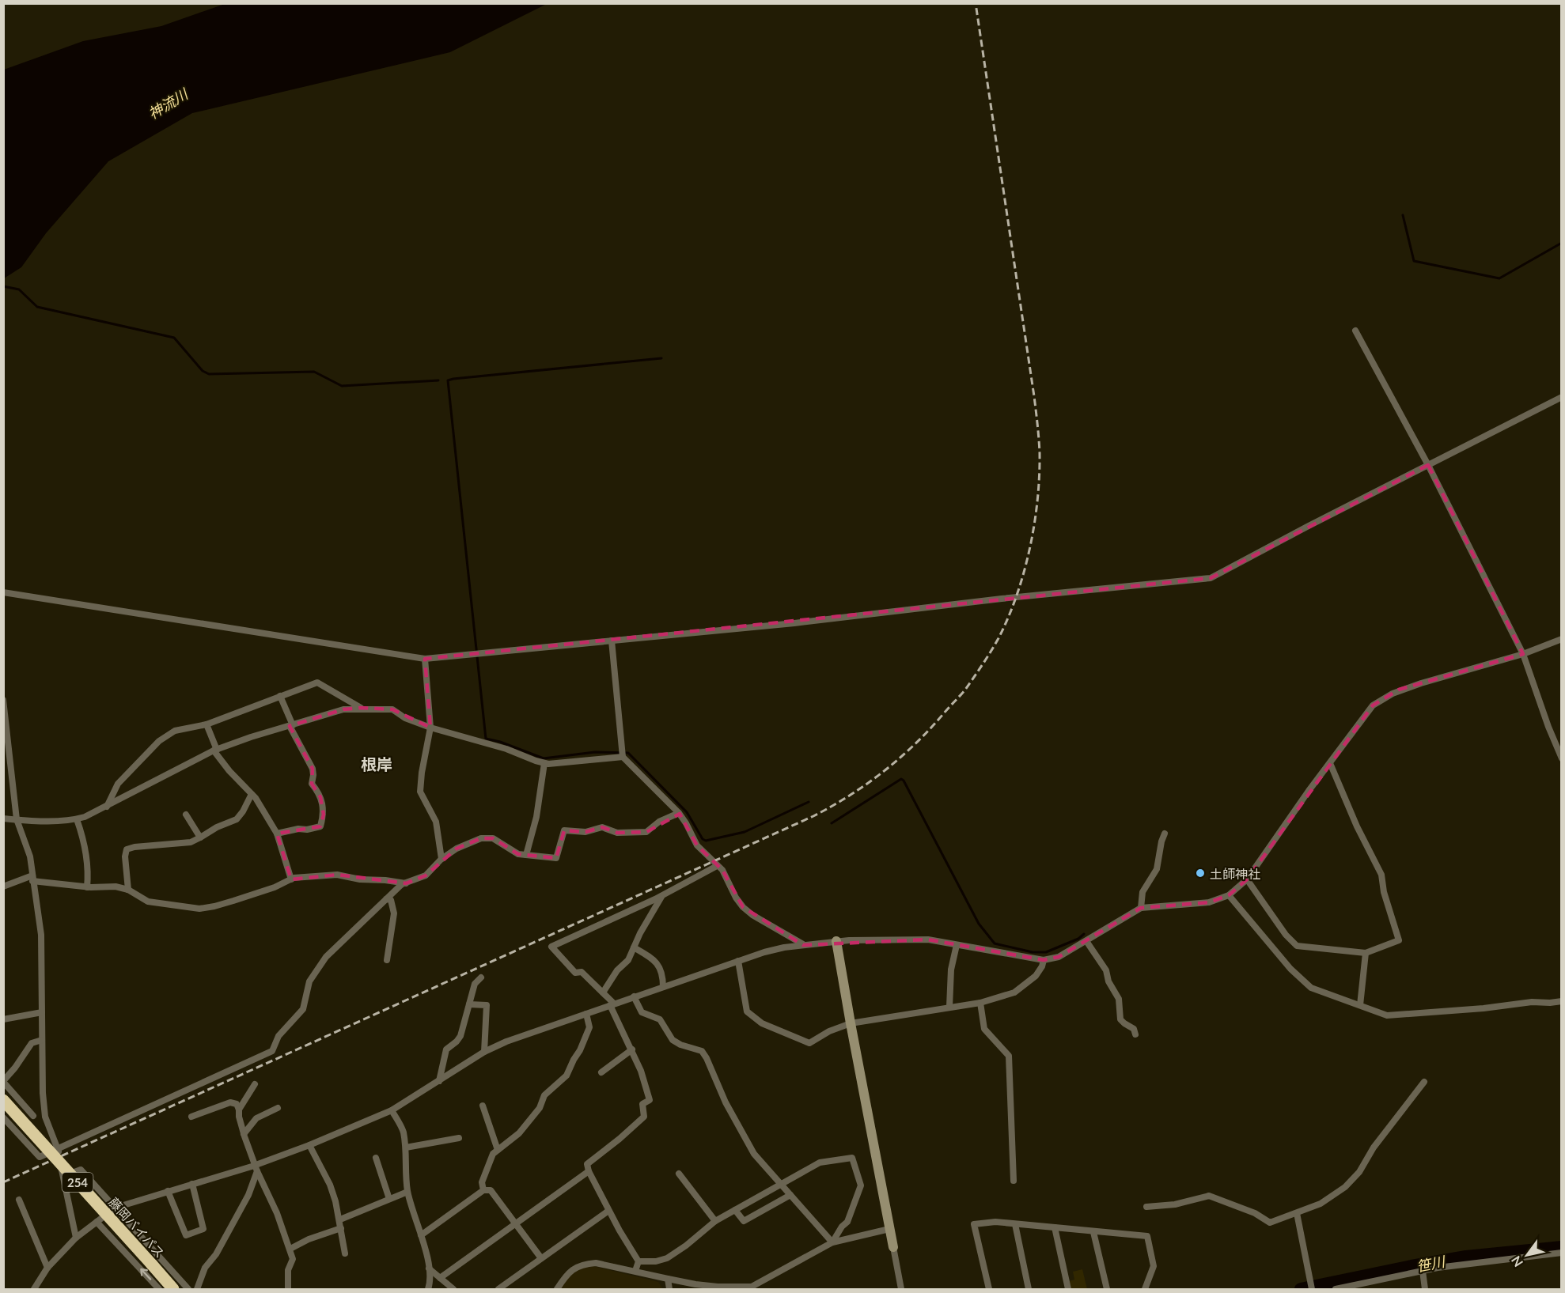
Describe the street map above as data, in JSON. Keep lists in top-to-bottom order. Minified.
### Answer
{"streets":{"highway":["254","藤岡バイパス"]},"districts":["根岸"],"water":["神流川","笹川"],"places":["土師神社"],"north":"bottom left"}
